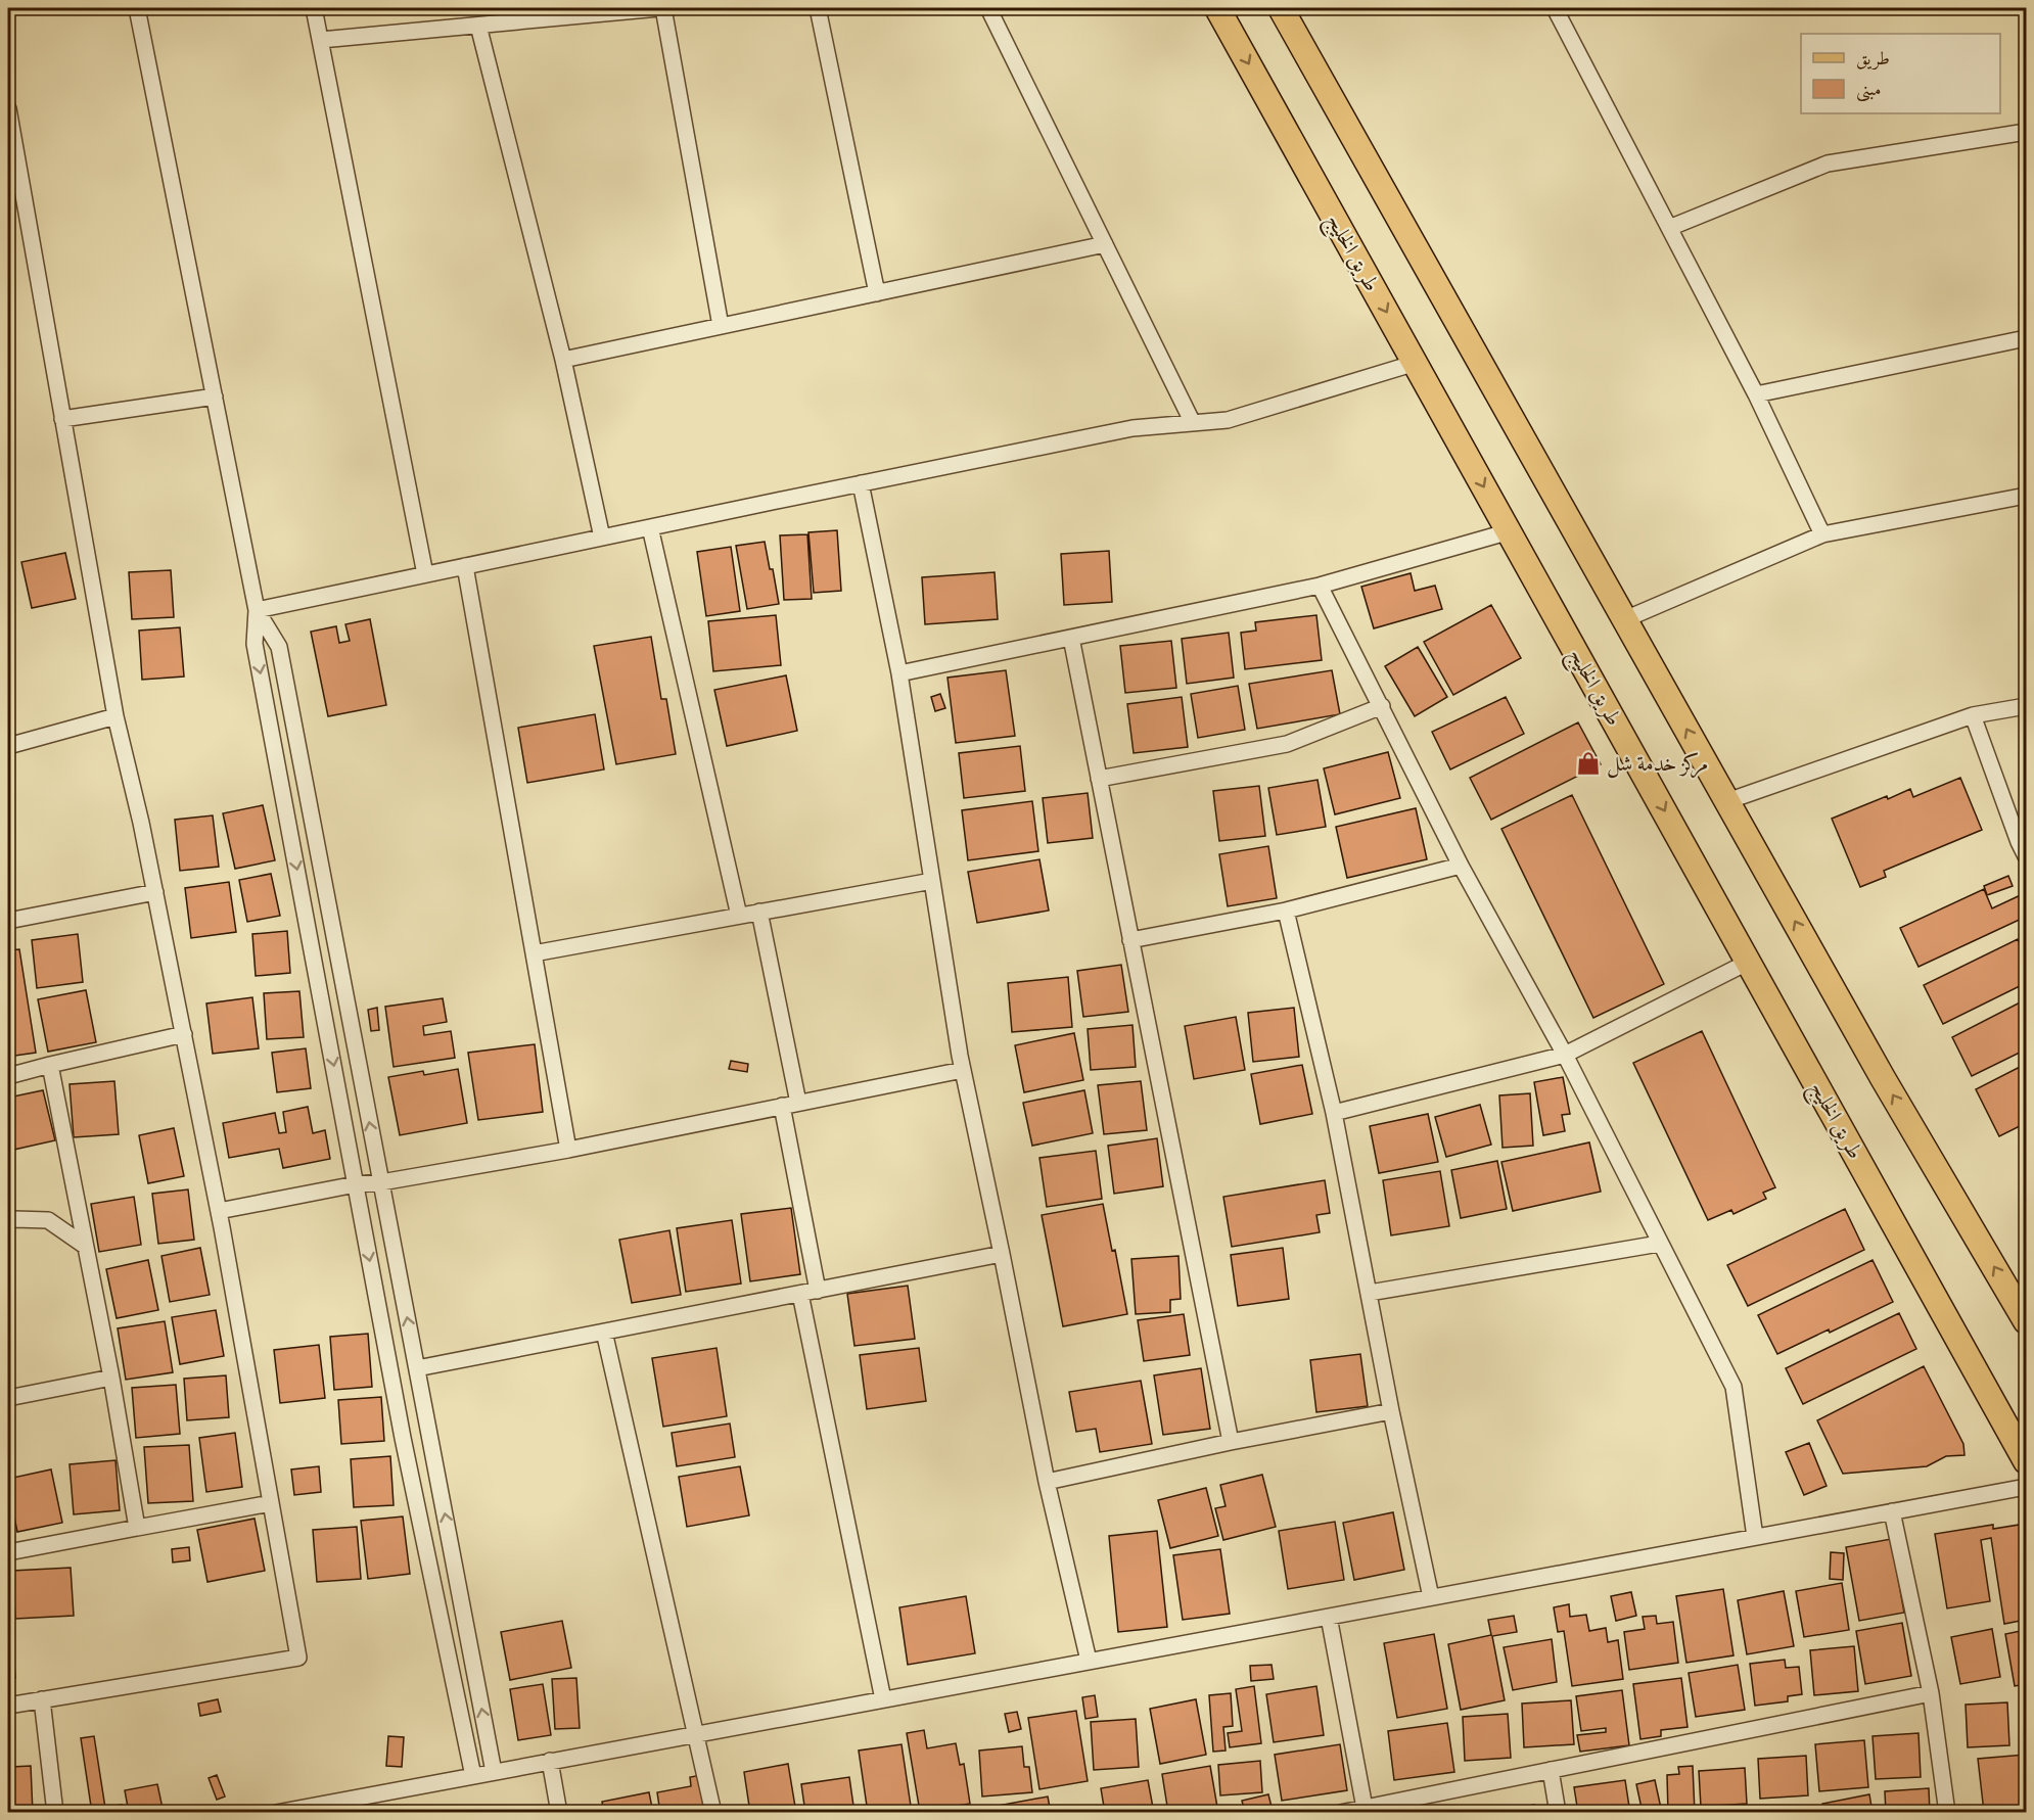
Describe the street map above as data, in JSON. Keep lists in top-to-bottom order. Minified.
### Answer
{"streets":{"main road":["طريق الخليج"]},"places":{"shop":["مركز خدمة شل"]},"legend":["طريق","مبنى"]}
